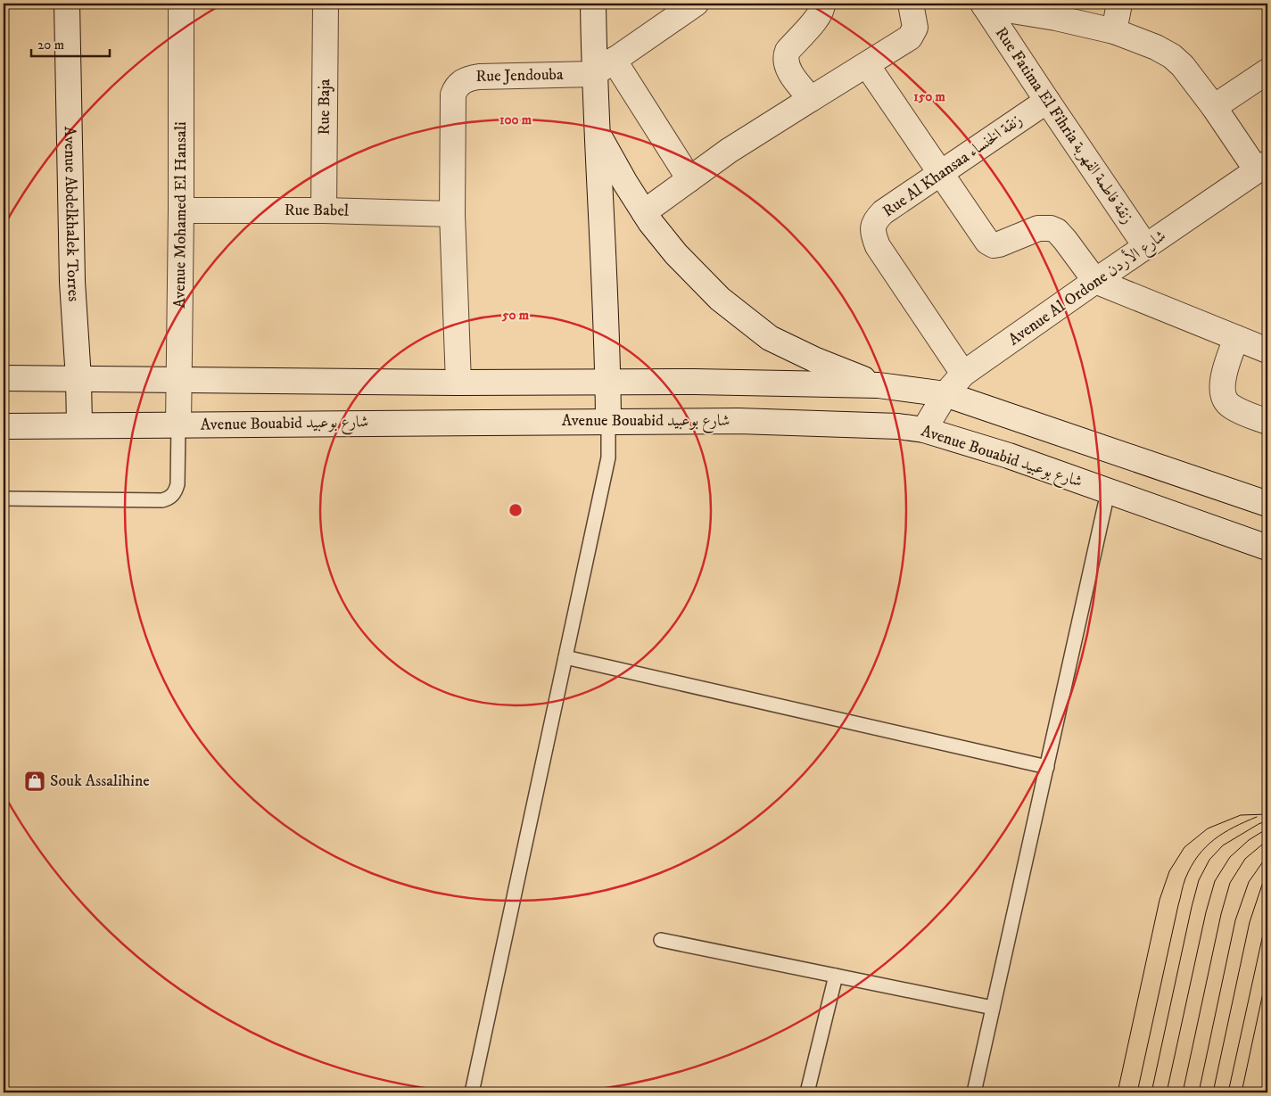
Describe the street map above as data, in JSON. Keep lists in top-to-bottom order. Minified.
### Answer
{"streets":{"street":["Rue Jendouba","Rue Baja","Rue Fatima El Fihria زنقة فاطمة الفهربة","Rue Al Khansaa زنقة الخنساء","Rue Babel","Avenue Abdelkhalek Torres","Avenue Mohamed El Hansali","Avenue Al Ordone شارع الأردن","Avenue Bouabid شارع بوعبيد"]},"crossings":[["Rue Jendouba","Rue Babel"],["Rue Baja","Rue Babel"],["Rue Fatima El Fihria زنقة فاطمة الفهربة","Rue Al Khansaa زنقة الخنساء"],["Rue Fatima El Fihria زنقة فاطمة الفهربة","Avenue Al Ordone شارع الأردن"],["Rue Al Khansaa زنقة الخنساء","Avenue Al Ordone شارع الأردن"],["Rue Babel","Avenue Mohamed El Hansali"],["Avenue Abdelkhalek Torres","Avenue Bouabid شارع بوعبيد"],["Avenue Mohamed El Hansali","Avenue Bouabid شارع بوعبيد"],["Avenue Al Ordone شارع الأردن","Avenue Bouabid شارع بوعبيد"]],"places":{"shop":["Souk Assalihine"]},"scale_bar":"20 m","rings":["150 m","100 m","50 m"]}
